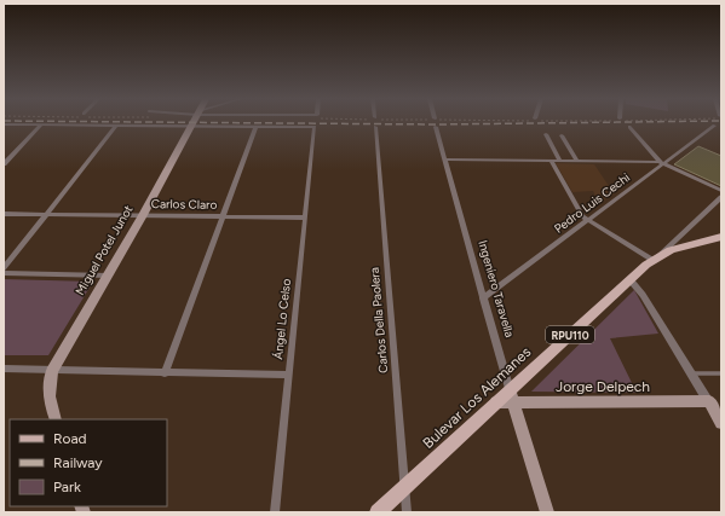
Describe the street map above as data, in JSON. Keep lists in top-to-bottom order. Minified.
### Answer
{"streets":{"main road":["Miguel Potel Junot","Ingeniero Taravella","RPU110","Jorge Delpech","Bulevar Los Alemanes"],"street":["Pedro Luis Cechi","Carlos Claro","Ángel Lo Celso","Carlos Della Paolera"]},"crossings":[["Pedro Luis Cechi","Ingeniero Taravella"],["Carlos Claro","Miguel Potel Junot"],["Carlos Claro","Ángel Lo Celso"],["Ingeniero Taravella","Jorge Delpech"],["Ingeniero Taravella","Bulevar Los Alemanes"],["Carlos Della Paolera","Bulevar Los Alemanes"],["Jorge Delpech","Bulevar Los Alemanes"]],"legend":["Road","Railway","Park"]}
